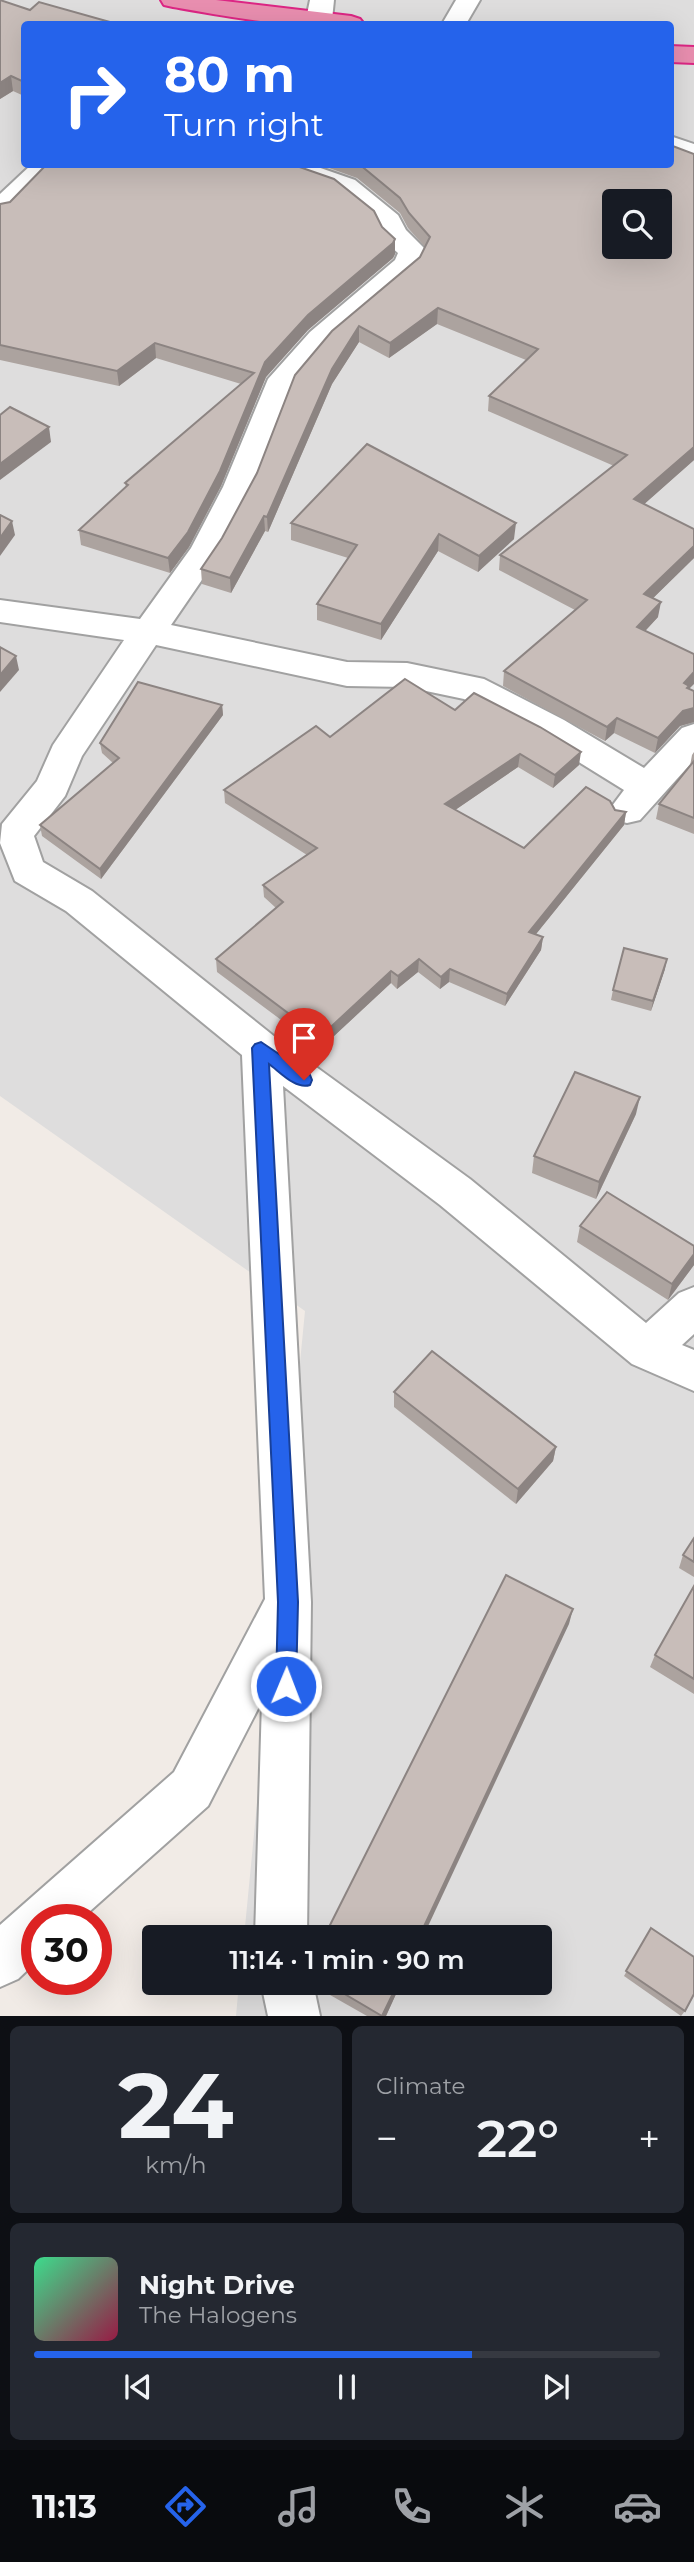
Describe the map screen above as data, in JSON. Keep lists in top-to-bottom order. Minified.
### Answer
{"page":{"turn":["80 m","Turn right"],"limit":"30","trip":"11:14 · 1 min · 90 m","tile":[["24","km/h"],"Climate"],"heat":["−","22°","+"],"song":["Night Drive","The Halogens"],"tabs":"11:13"}}
